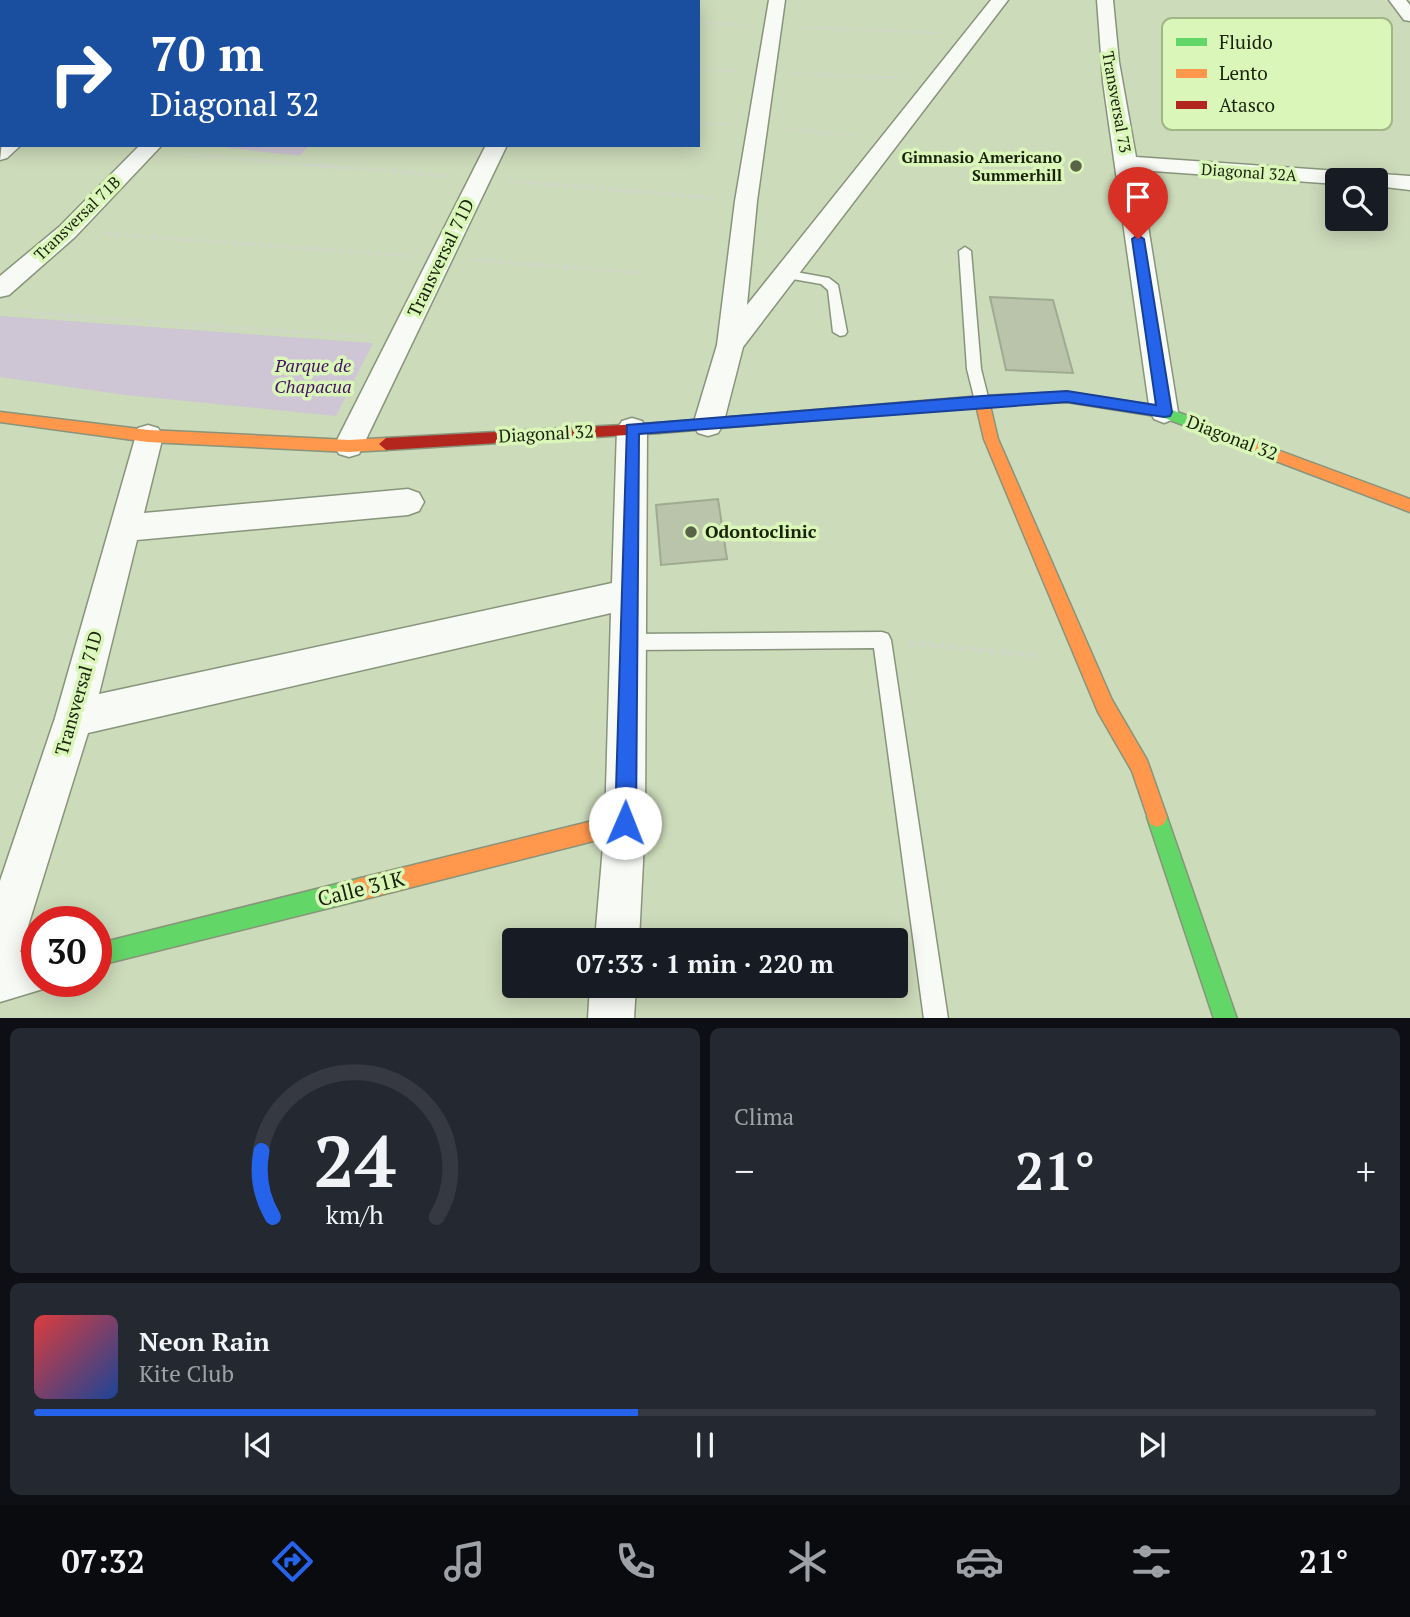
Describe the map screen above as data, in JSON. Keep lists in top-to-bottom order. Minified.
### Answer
{"streets":{"street":["Transversal 73","Diagonal 32A","Transversal 71B","Transversal 71D","Diagonal 32","Calle 31K"]},"crossings":[["Transversal 73","Diagonal 32A"],["Transversal 73","Diagonal 32"],["Transversal 71D","Diagonal 32"]],"parks":["Parque de Chapacua"],"places":["Gimnasio Americano Summerhill","Odontoclinic"],"legend":["Fluido","Lento","Atasco"],"page":{"turn":["70 m","Diagonal 32"],"limit":"30","trip":"07:33 · 1 min · 220 m","tile":"Clima","heat":["−","21°","+"],"song":["Neon Rain","Kite Club"],"tabs":["07:32","21°"],"gauge":["24","km/h"]}}
